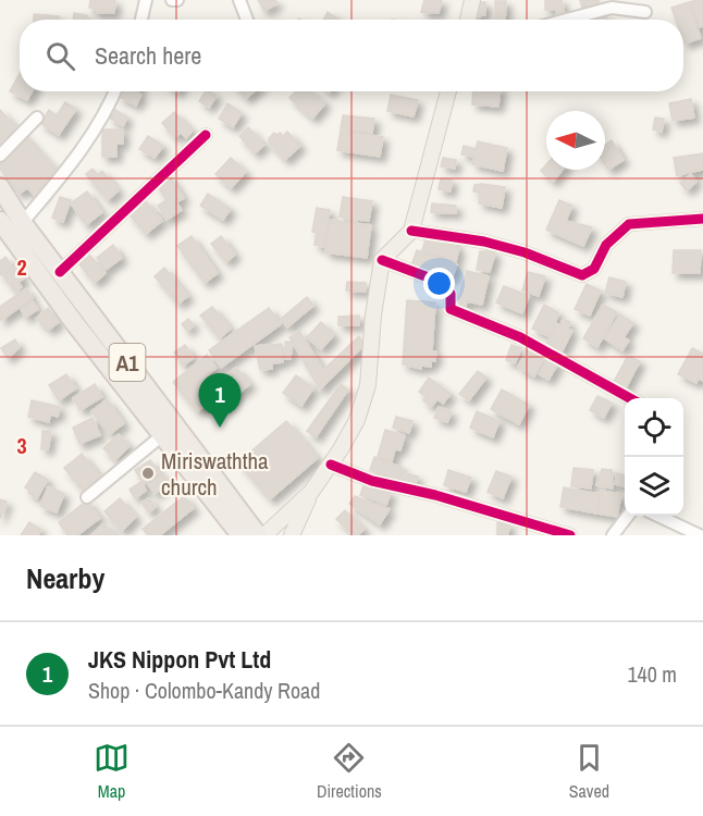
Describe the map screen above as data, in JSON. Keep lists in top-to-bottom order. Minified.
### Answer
{"streets":{"highway":["A1"]},"places":["Miriswaththa church"],"north":"left","page":{"search":"Search here","pins":"1","heading":"Nearby","list":[{"mark":"1","name":"JKS Nippon Pvt Ltd","note":"Shop · Colombo-Kandy Road","value":"140 m"}],"nav":["Map","Directions","Saved"]},"grid":{"rows":["2","3"]}}
